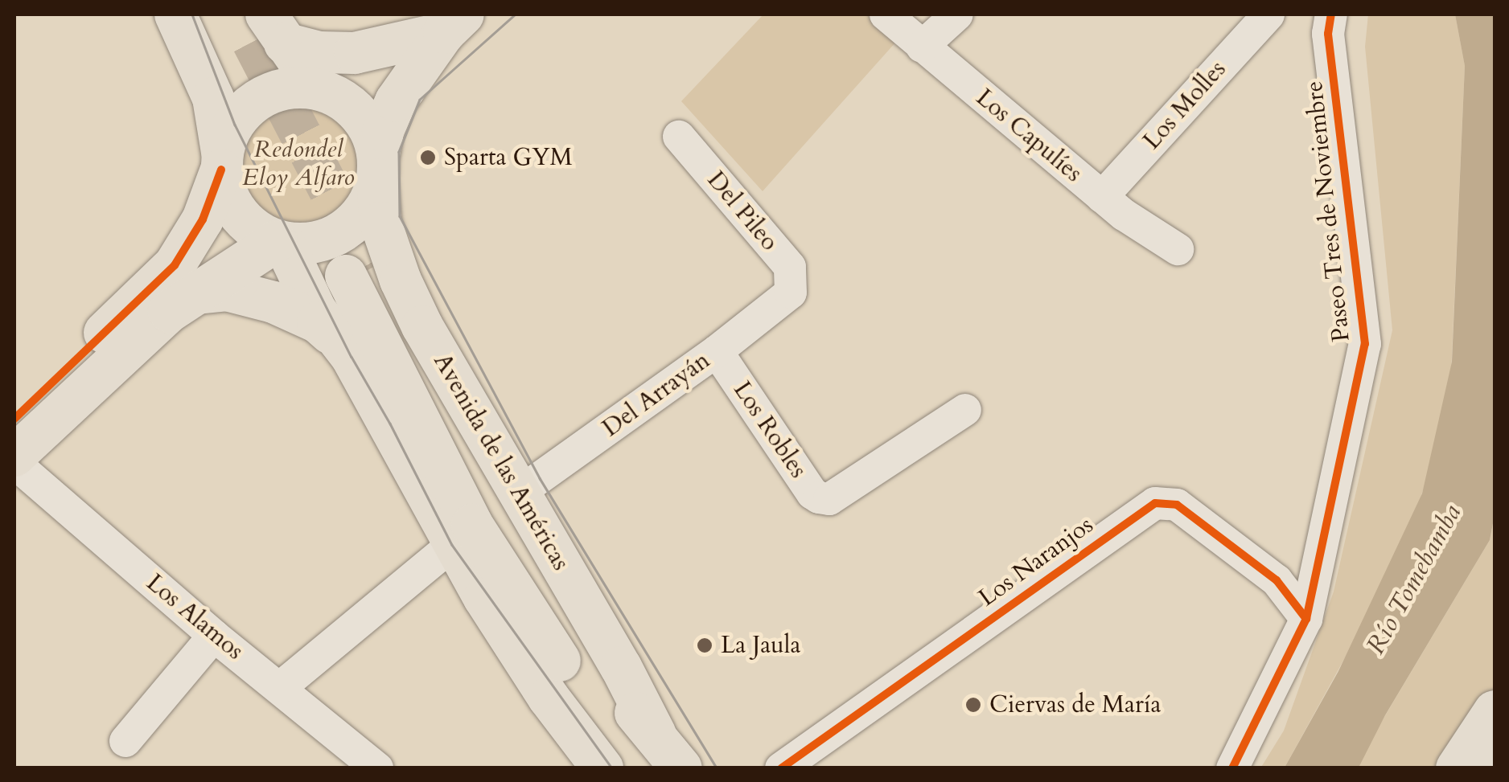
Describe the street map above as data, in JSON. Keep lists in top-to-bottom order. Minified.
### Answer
{"streets":{"main road":["Avenida de las Américas"],"street":["Los Molles","Los Capulíes","Del Pileo","Paseo Tres de Noviembre","Del Arrayán","Los Robles","Los Naranjos","Los Alamos"]},"crossings":[["Los Molles","Los Capulíes"],["Del Pileo","Del Arrayán"],["Paseo Tres de Noviembre","Los Naranjos"],["Del Arrayán","Los Robles"],["Del Arrayán","Avenida de las Américas"]],"water":["Río Tomebamba"],"parks":["Redondel Eloy Alfaro"],"places":["Sparta GYM","La Jaula","Ciervas de María"]}
